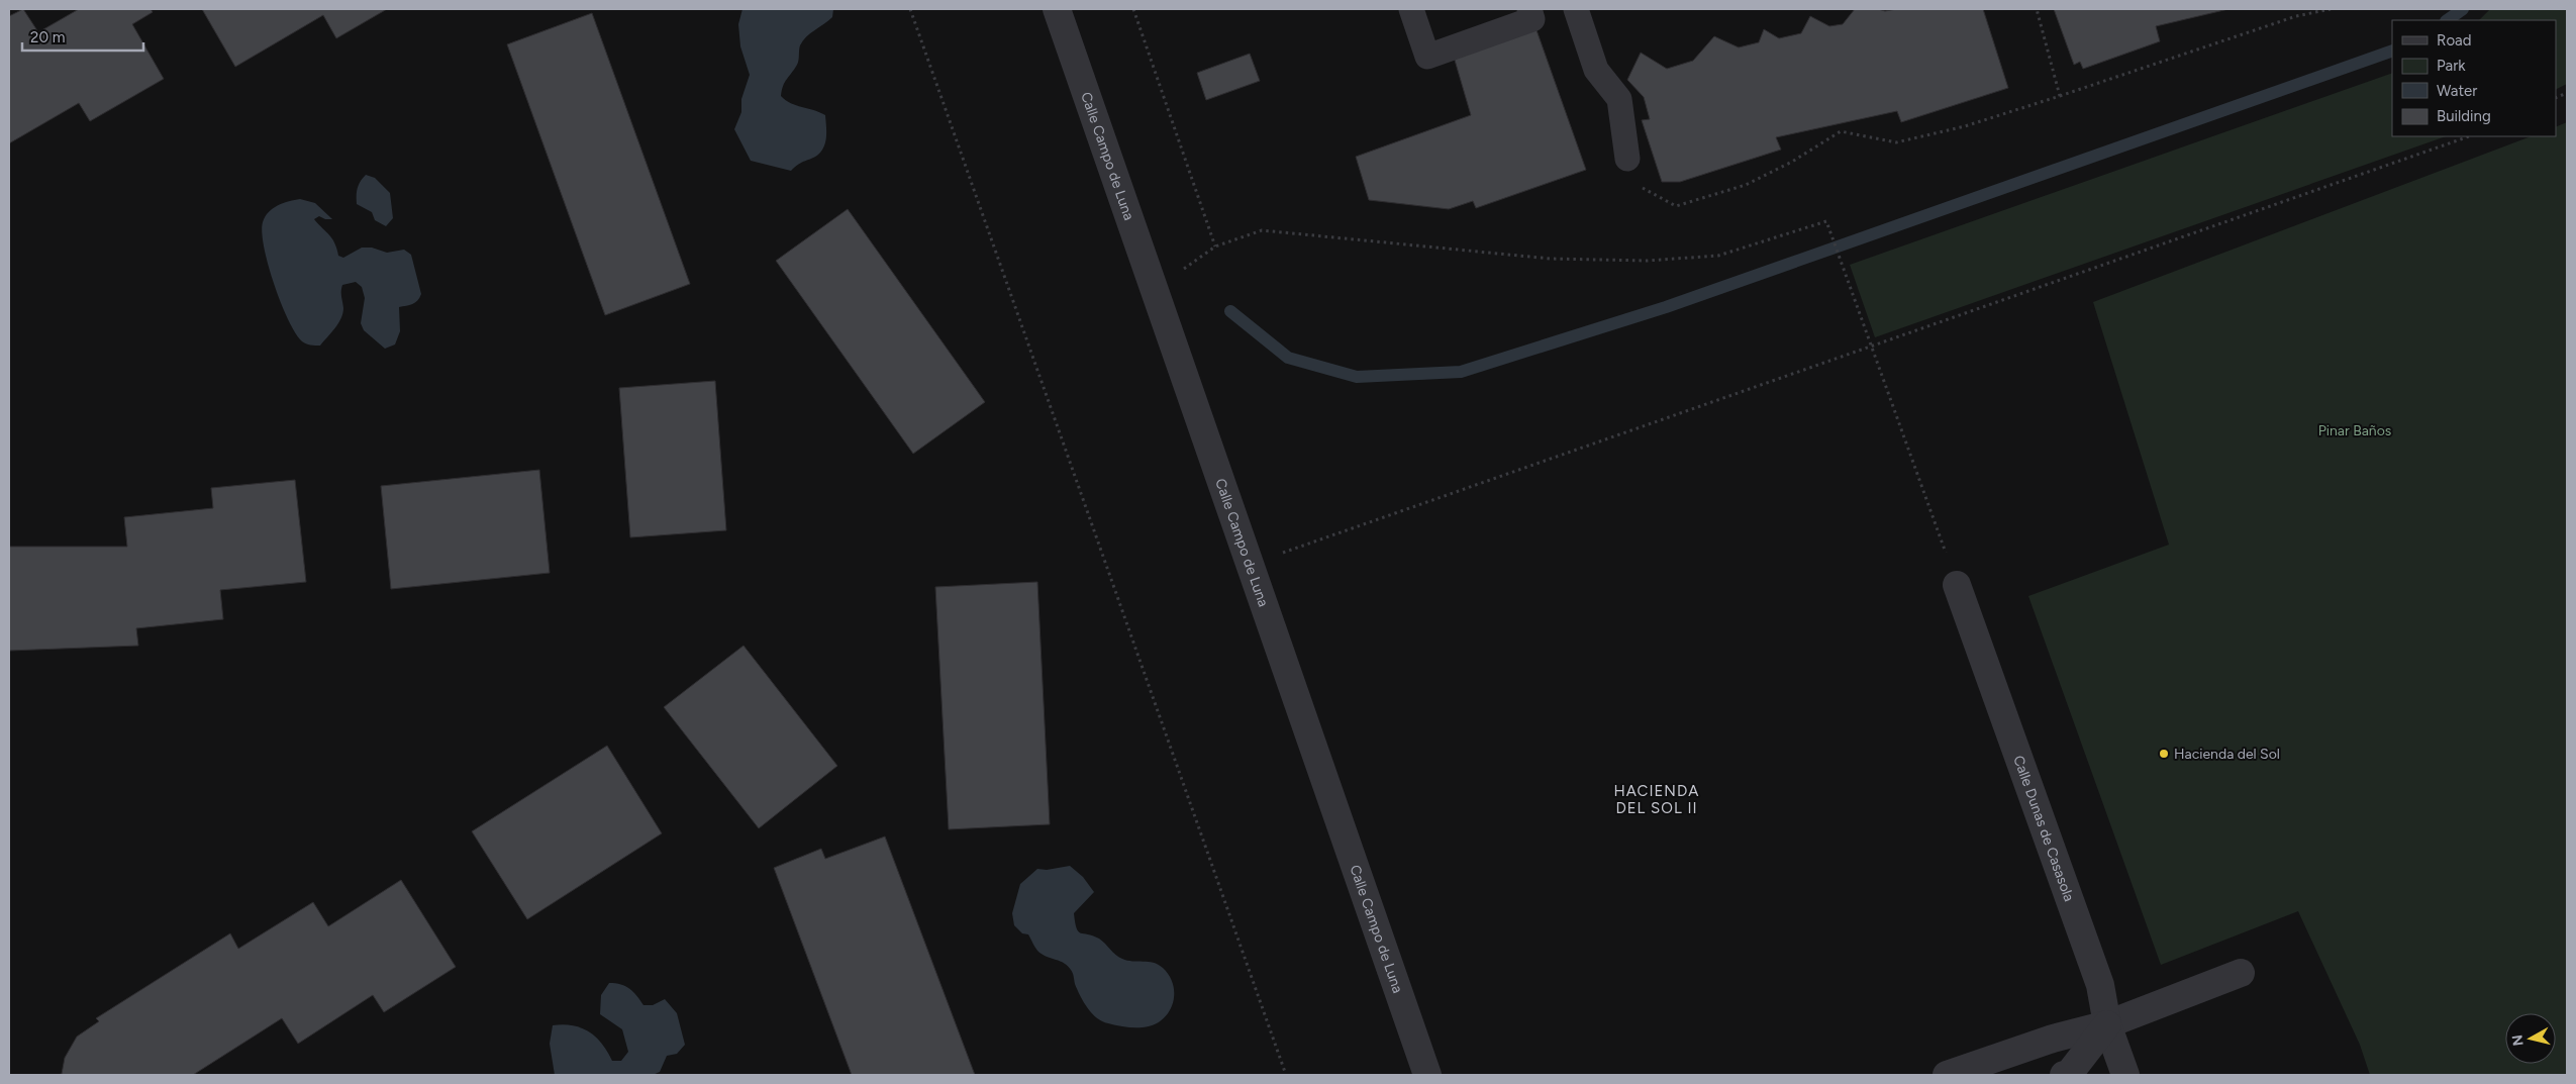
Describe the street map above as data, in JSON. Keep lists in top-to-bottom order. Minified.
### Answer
{"streets":{"street":["Calle Campo de Luna","Calle Dunas de Casasola"]},"districts":["HACIENDA DEL SOL II"],"parks":["Pinar Baños"],"places":["Hacienda del Sol"],"legend":["Road","Park","Water","Building"],"scale_bar":"20 m","north":"left"}
